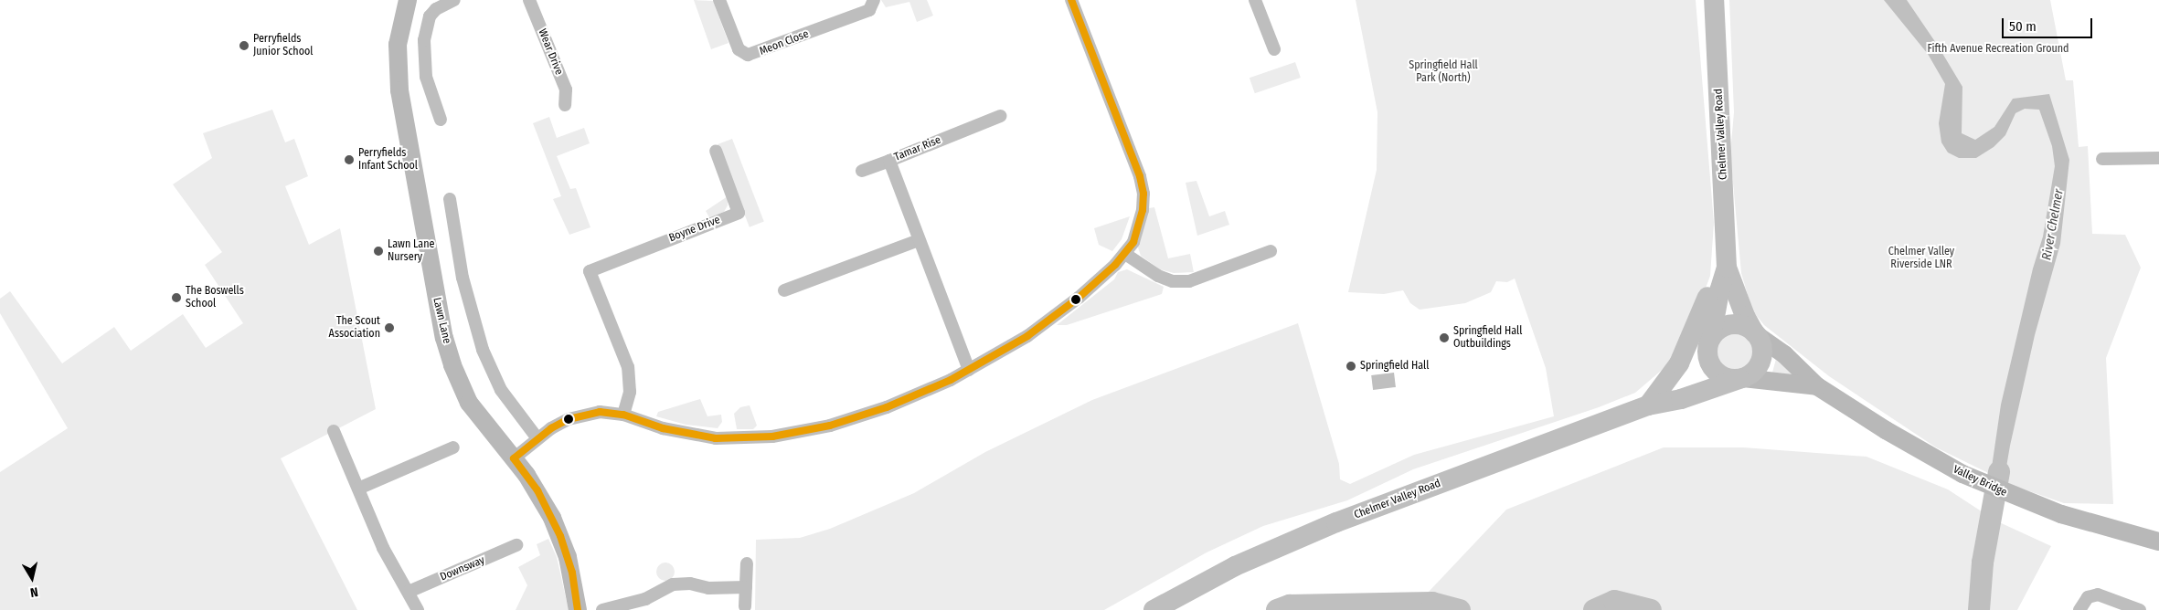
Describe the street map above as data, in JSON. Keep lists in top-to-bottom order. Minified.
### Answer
{"streets":{"main road":["Chelmer Valley Road"],"street":["Meon Close","Wear Drive","Tamar Rise","Boyne Drive","Lawn Lane","Valley Bridge","Downsway"]},"crossings":[["Chelmer Valley Road","Valley Bridge"]],"water":["River Chelmer"],"parks":["Fifth Avenue Recreation Ground","Springfield Hall Park (North)","Chelmer Valley Riverside LNR"],"places":["Perryfields Junior School","Perryfields Infant School","Lawn Lane Nursery","The Boswells School","The Scout Association","Springfield Hall Outbuildings","Springfield Hall"],"scale_bar":"50 m","north":"bottom"}
